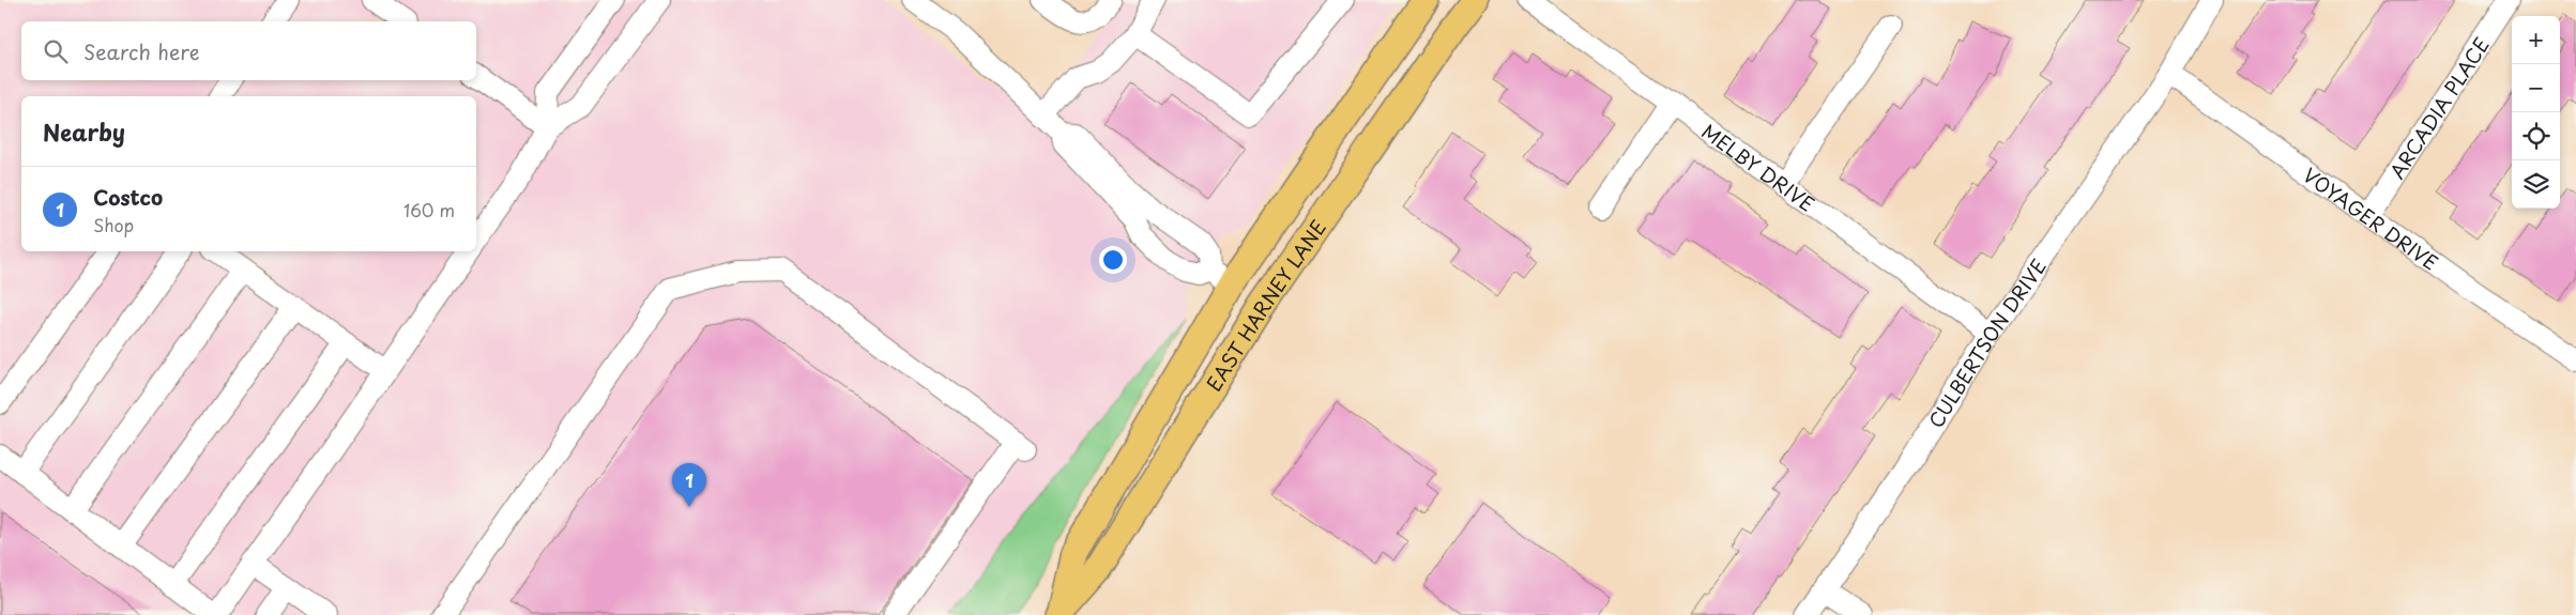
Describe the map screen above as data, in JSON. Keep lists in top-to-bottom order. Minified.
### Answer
{"streets":{"main road":["EAST HARNEY LANE"],"street":["ARCADIA PLACE","MELBY DRIVE","VOYAGER DRIVE","CULBERTSON DRIVE"]},"crossings":[["ARCADIA PLACE","VOYAGER DRIVE"],["MELBY DRIVE","CULBERTSON DRIVE"],["VOYAGER DRIVE","CULBERTSON DRIVE"]],"page":{"map_buttons":["+","−"],"search":"Search here","heading":"Nearby","list":[{"mark":"1","name":"Costco","note":"Shop","value":"160 m"}],"pins":"1"}}
